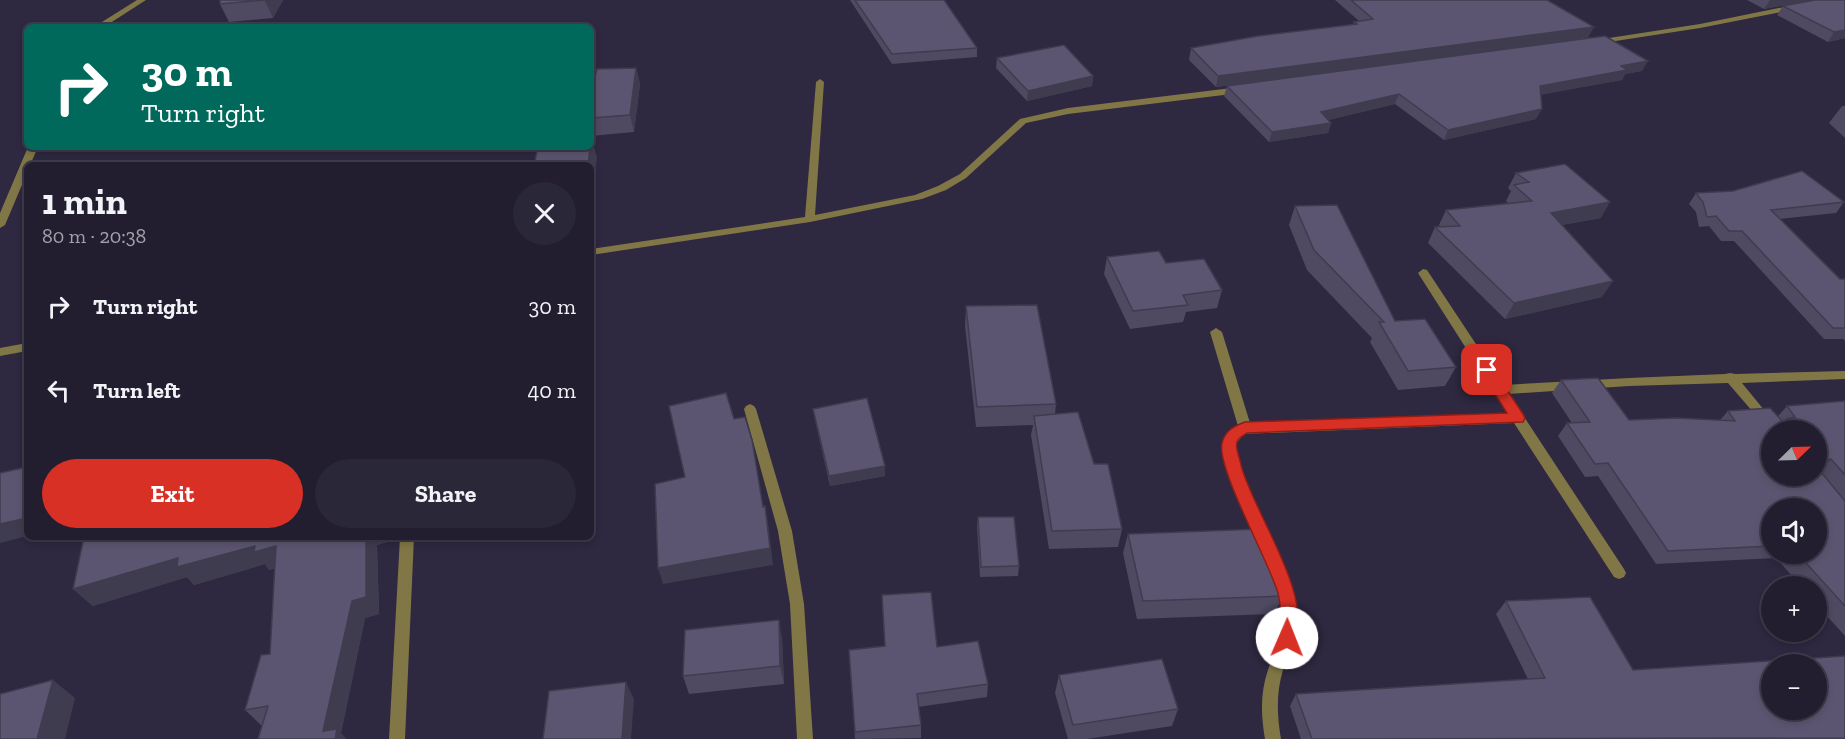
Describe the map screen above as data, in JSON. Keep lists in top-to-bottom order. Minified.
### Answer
{"north":"top right","page":{"turn":["30 m","Turn right"],"heading":["1 min","80 m · 20:38"],"list":[{"name":"Turn right","value":"30 m"},{"name":"Turn left","value":"40 m"}],"map_buttons":["+","−"],"buttons":["Exit","Share"]}}
